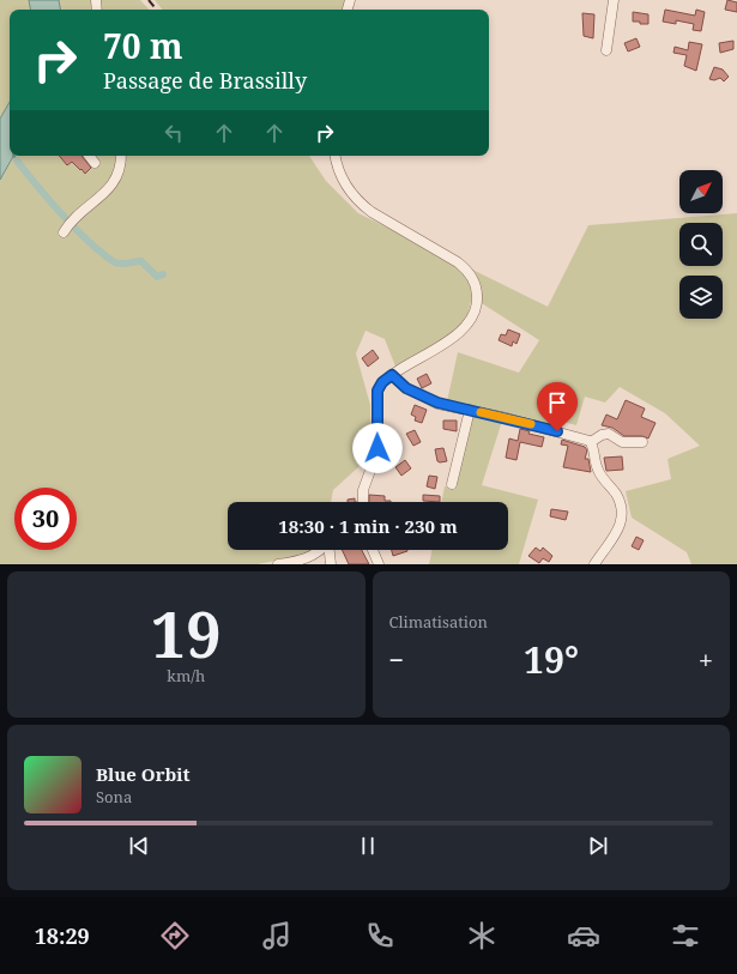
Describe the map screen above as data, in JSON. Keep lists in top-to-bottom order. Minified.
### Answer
{"north":"top right","page":{"turn":["70 m","Passage de Brassilly"],"limit":"30","trip":"18:30 · 1 min · 230 m","tile":[["19","km/h"],"Climatisation"],"heat":["−","19°","+"],"song":["Blue Orbit","Sona"],"tabs":"18:29"}}
